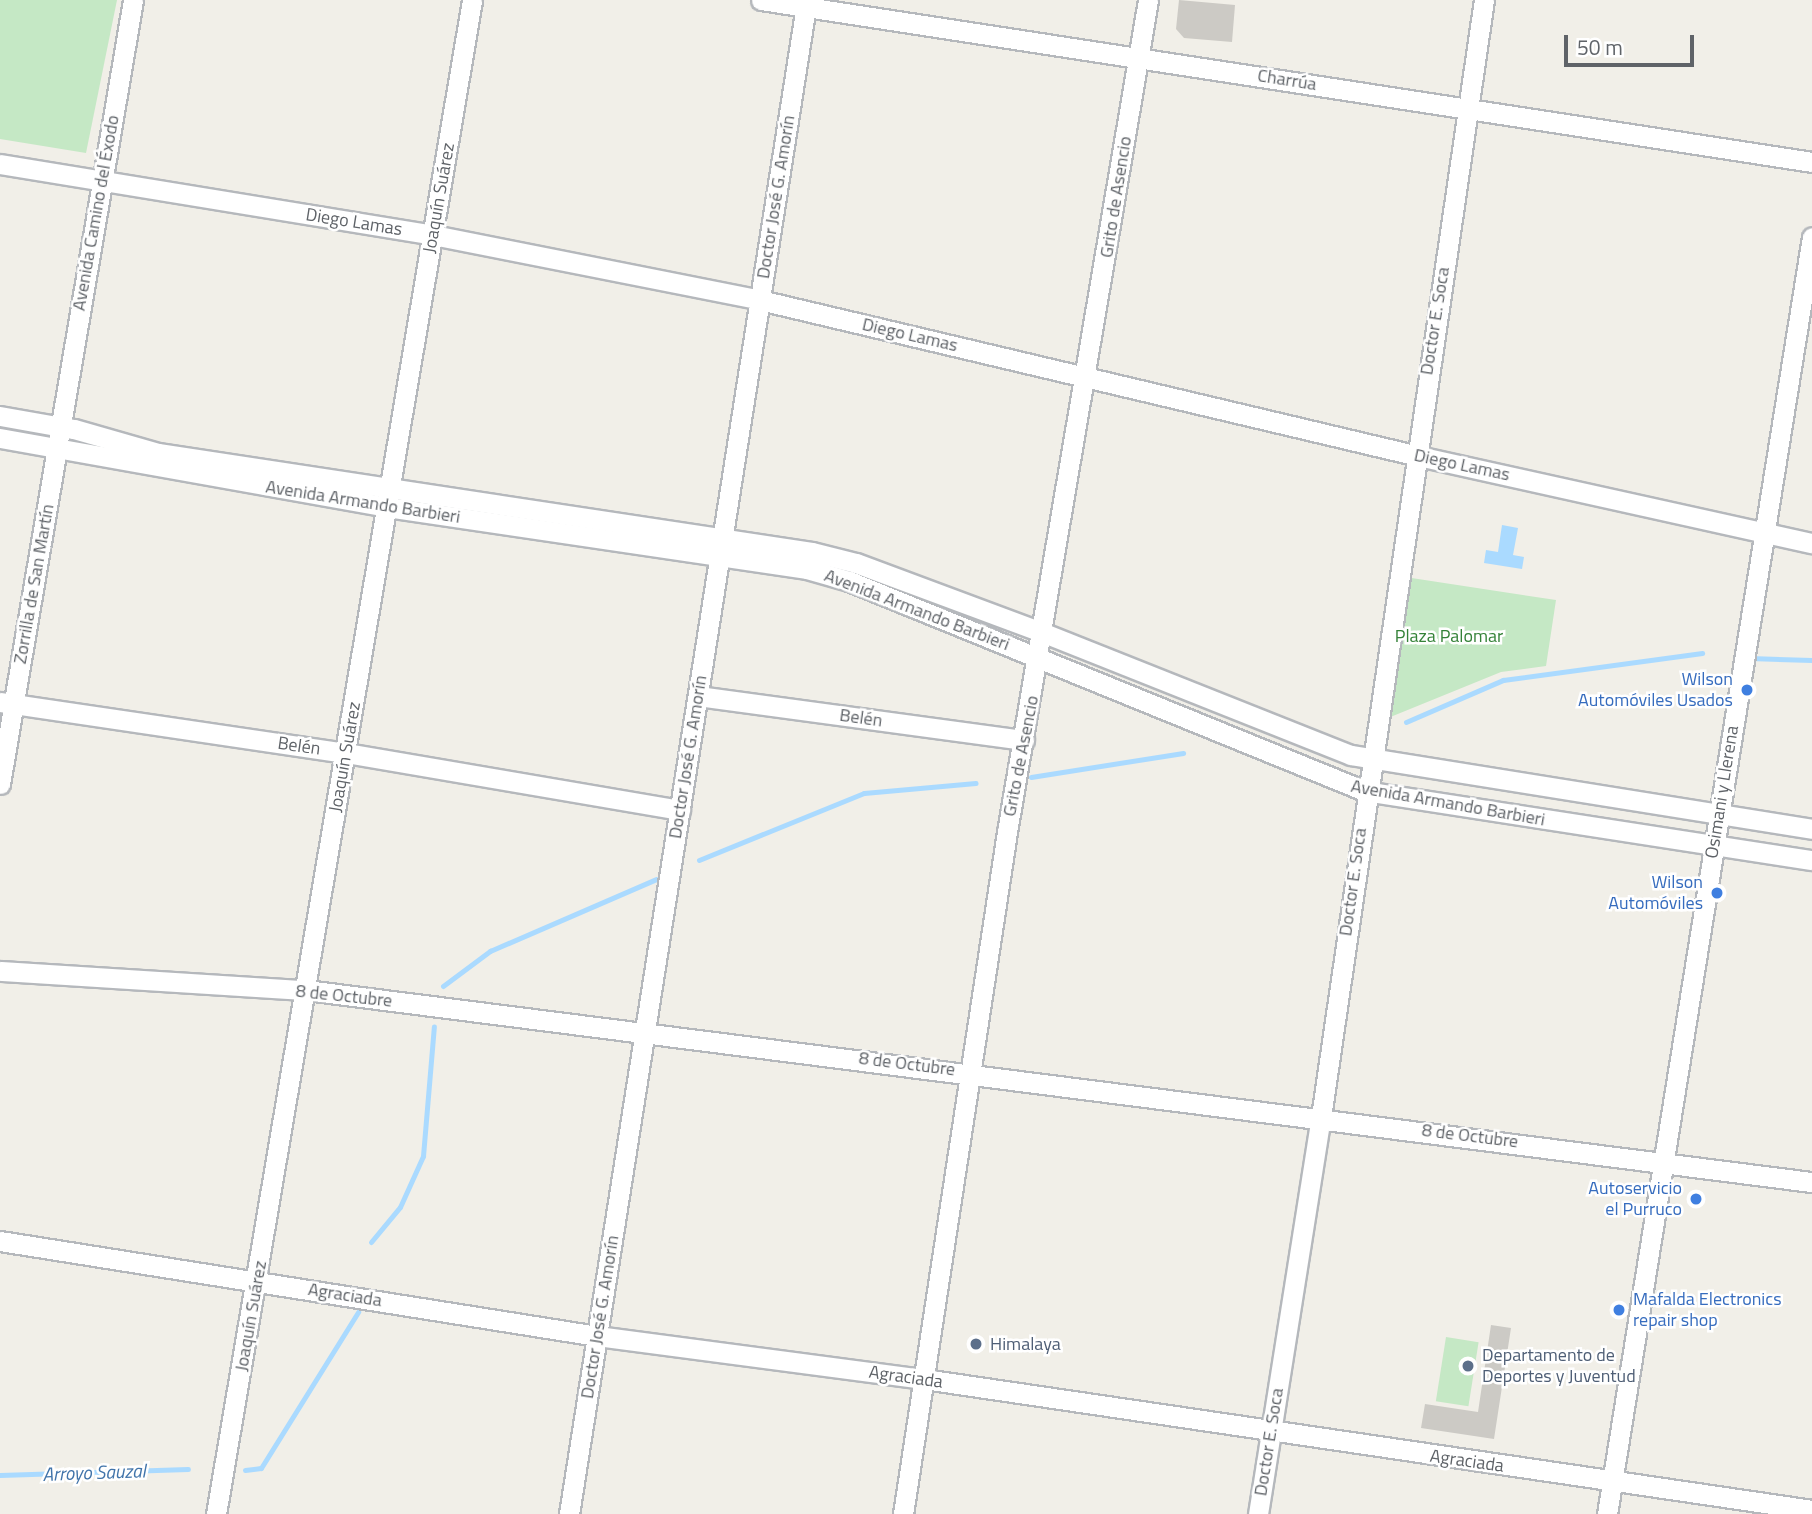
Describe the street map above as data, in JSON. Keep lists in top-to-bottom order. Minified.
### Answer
{"streets":{"street":["Charrúa","Doctor José G. Amorín","Grito de Asencio","Joaquín Suárez","Avenida Camino del Éxodo","Diego Lamas","Doctor E. Soca","Avenida Armando Barbieri","Zorrilla de San Martín","Belén","Osimani y Llerena","8 de Octubre","Agraciada"]},"crossings":[["Charrúa","Doctor José G. Amorín"],["Charrúa","Grito de Asencio"],["Charrúa","Doctor E. Soca"],["Doctor José G. Amorín","Diego Lamas"],["Doctor José G. Amorín","Avenida Armando Barbieri"],["Doctor José G. Amorín","Belén"],["Doctor José G. Amorín","8 de Octubre"],["Doctor José G. Amorín","Agraciada"],["Grito de Asencio","Diego Lamas"],["Grito de Asencio","Avenida Armando Barbieri"],["Grito de Asencio","Belén"],["Grito de Asencio","8 de Octubre"],["Grito de Asencio","Agraciada"],["Joaquín Suárez","Diego Lamas"],["Joaquín Suárez","Avenida Armando Barbieri"],["Joaquín Suárez","Belén"],["Joaquín Suárez","8 de Octubre"],["Joaquín Suárez","Agraciada"],["Avenida Camino del Éxodo","Diego Lamas"],["Avenida Camino del Éxodo","Avenida Armando Barbieri"],["Avenida Camino del Éxodo","Zorrilla de San Martín"],["Diego Lamas","Doctor E. Soca"],["Diego Lamas","Osimani y Llerena"],["Doctor E. Soca","Avenida Armando Barbieri"],["Doctor E. Soca","8 de Octubre"],["Doctor E. Soca","Agraciada"],["Avenida Armando Barbieri","Zorrilla de San Martín"],["Avenida Armando Barbieri","Osimani y Llerena"],["Zorrilla de San Martín","Belén"],["Osimani y Llerena","8 de Octubre"],["Osimani y Llerena","Agraciada"]],"water":["Arroyo Sauzal"],"parks":["Plaza Palomar"],"places":["Wilson Automóviles Usados","Wilson Automóviles","Autoservicio el Purruco","Mafalda Electronics repair shop","Himalaya","Departamento de Deportes y Juventud"],"scale_bar":"50 m"}
